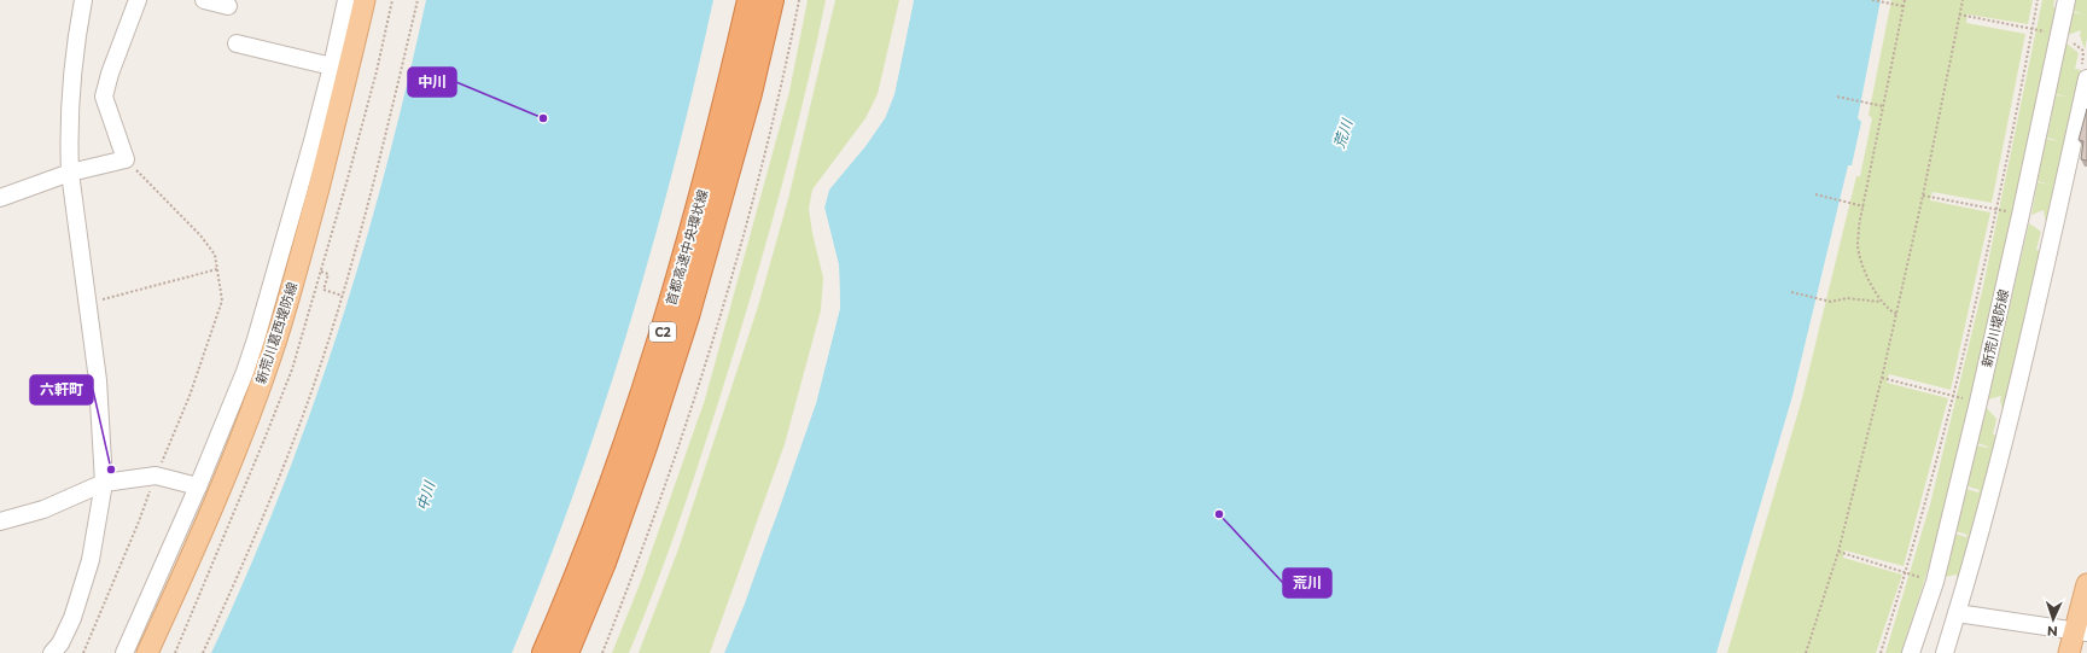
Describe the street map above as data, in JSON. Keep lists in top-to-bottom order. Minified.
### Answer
{"streets":{"highway":["首都高速中央環状線","C2"],"main road":["新荒川葛西堤防線"],"street":["新荒川堤防線"]},"water":["荒川","中川"],"places":["中川","六軒町","荒川"],"north":"bottom"}
